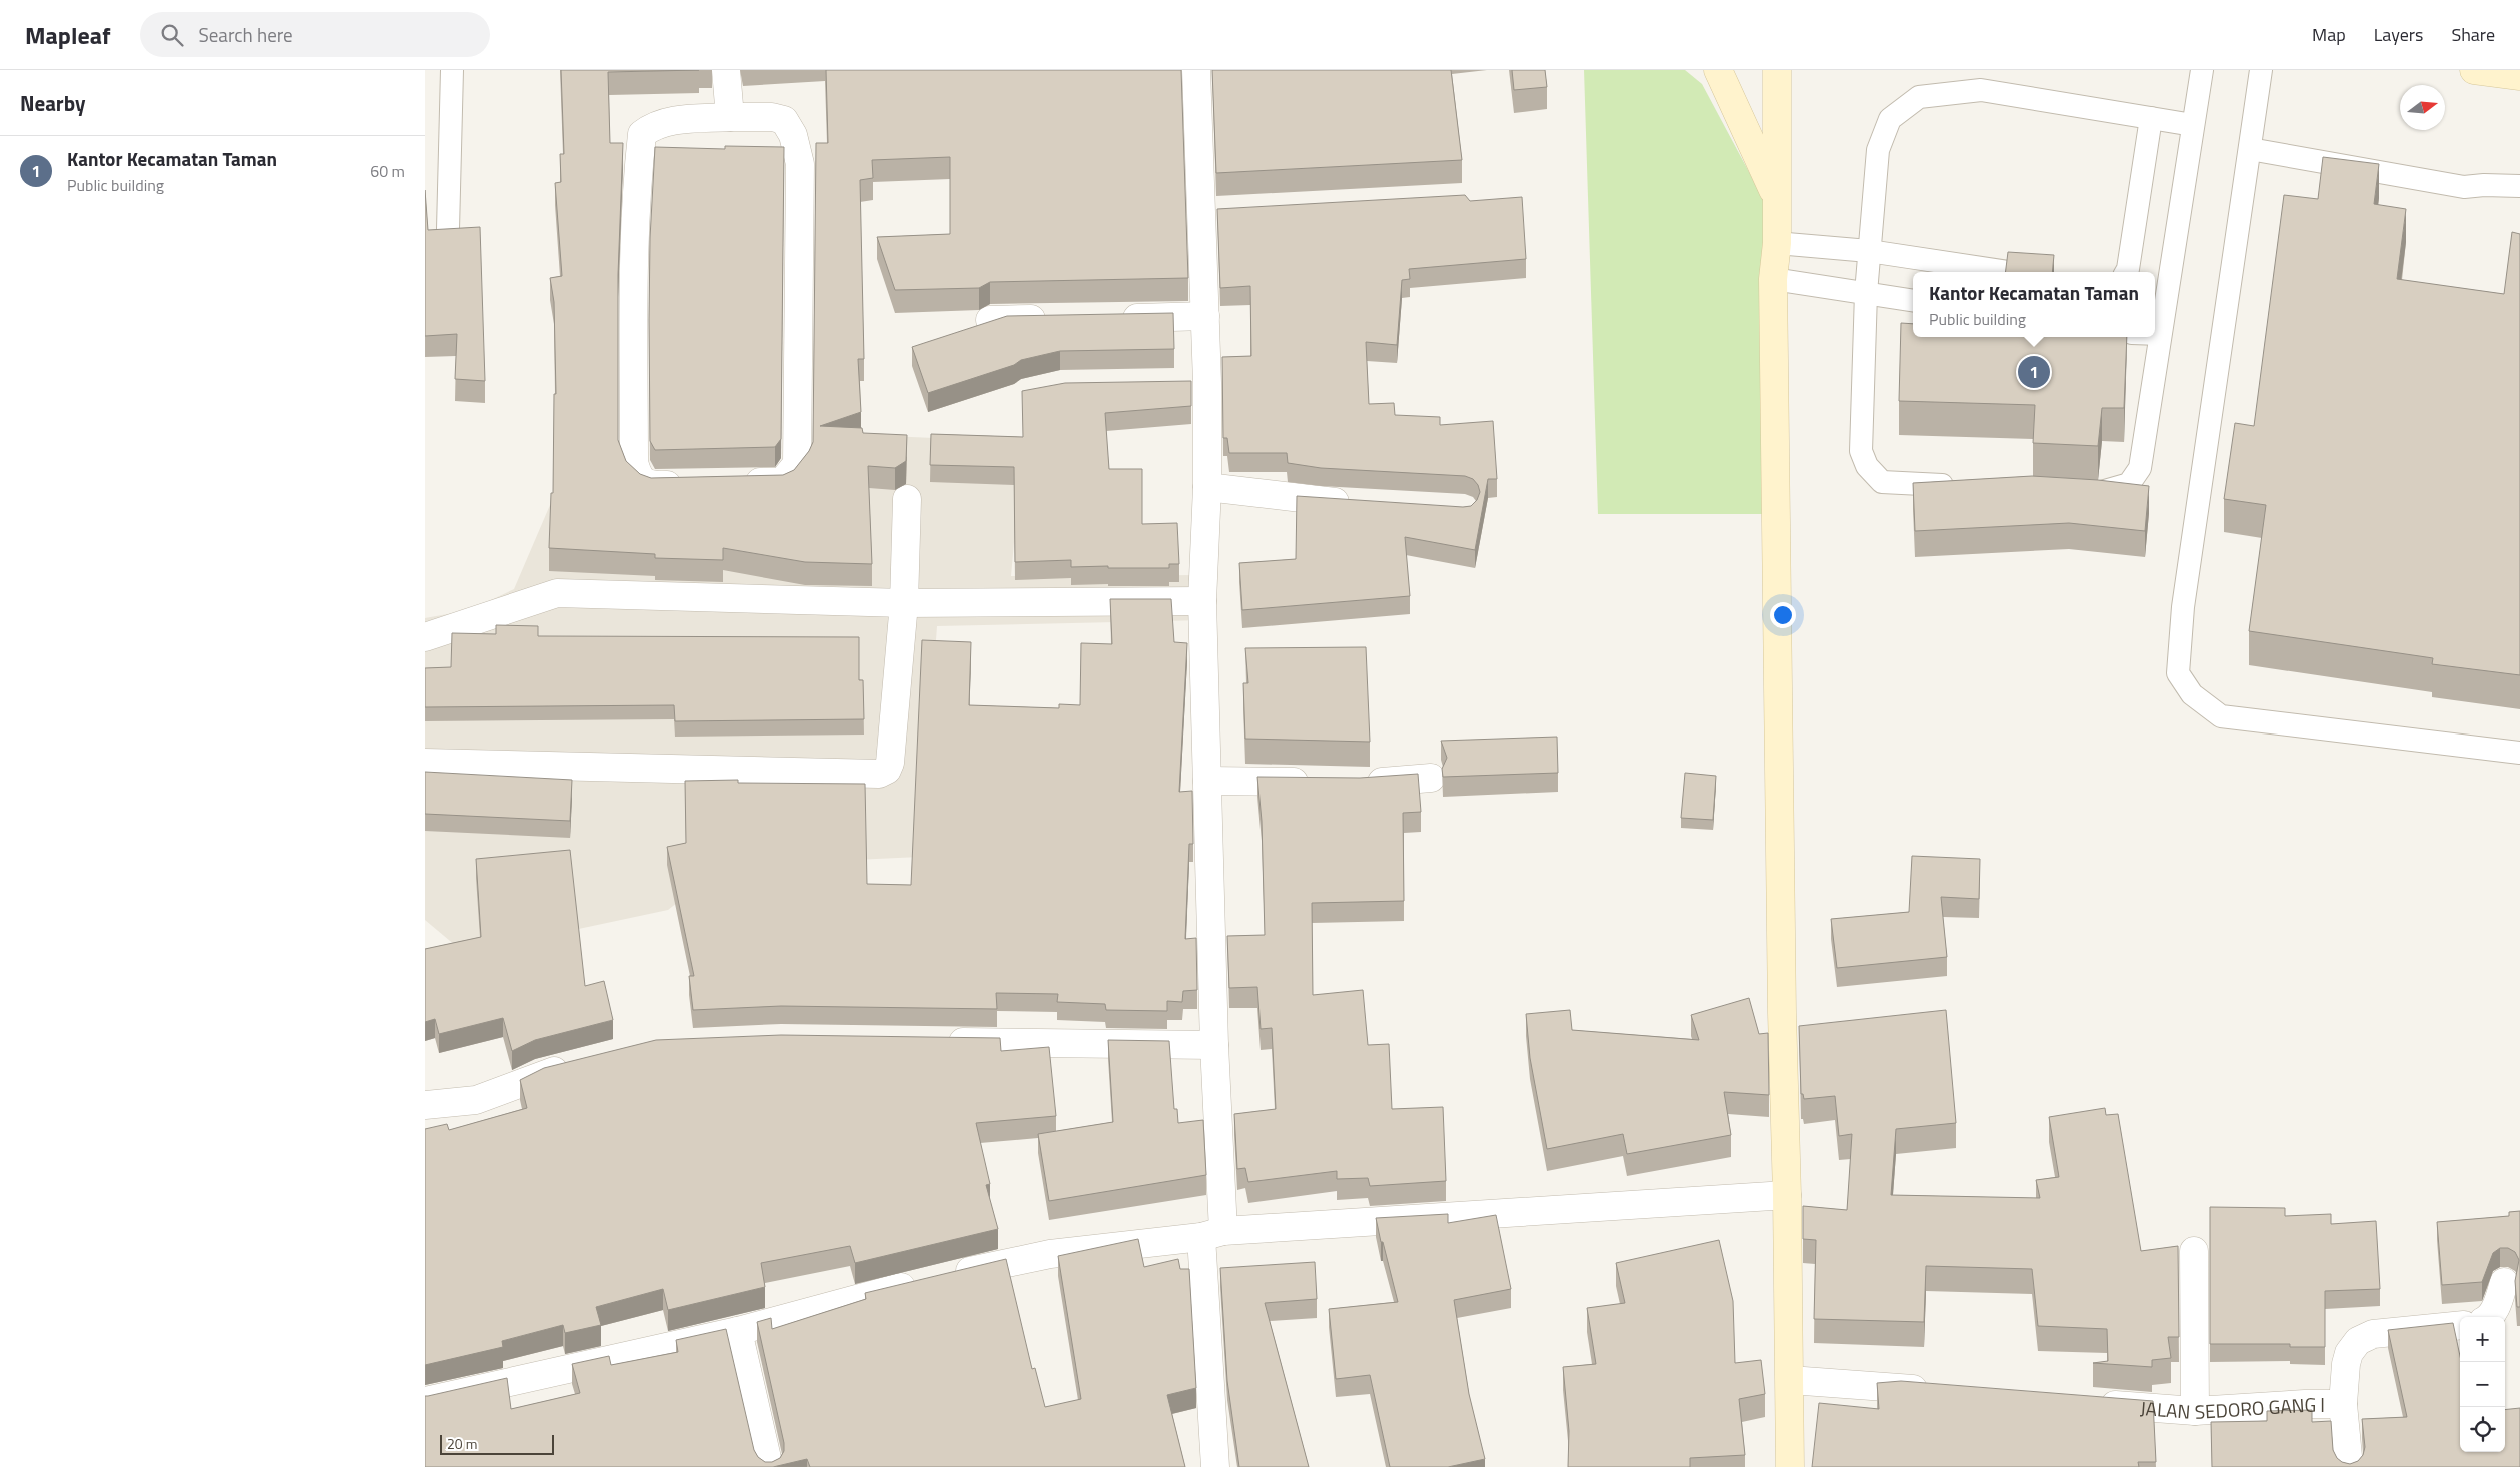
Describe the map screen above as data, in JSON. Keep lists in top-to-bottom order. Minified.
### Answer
{"streets":{"street":["JALAN SEDORO GANG I"]},"scale_bar":"20 m","north":"right","page":{"header":"Mapleaf","search":"Search here","nav":["Map","Layers","Share"],"heading":"Nearby","list":[{"mark":"1","name":"Kantor Kecamatan Taman","note":"Public building","value":"60 m"}],"popup":["Kantor Kecamatan Taman","Public building"],"pins":"1","map_buttons":["+","−"],"scale":"20 m"}}
